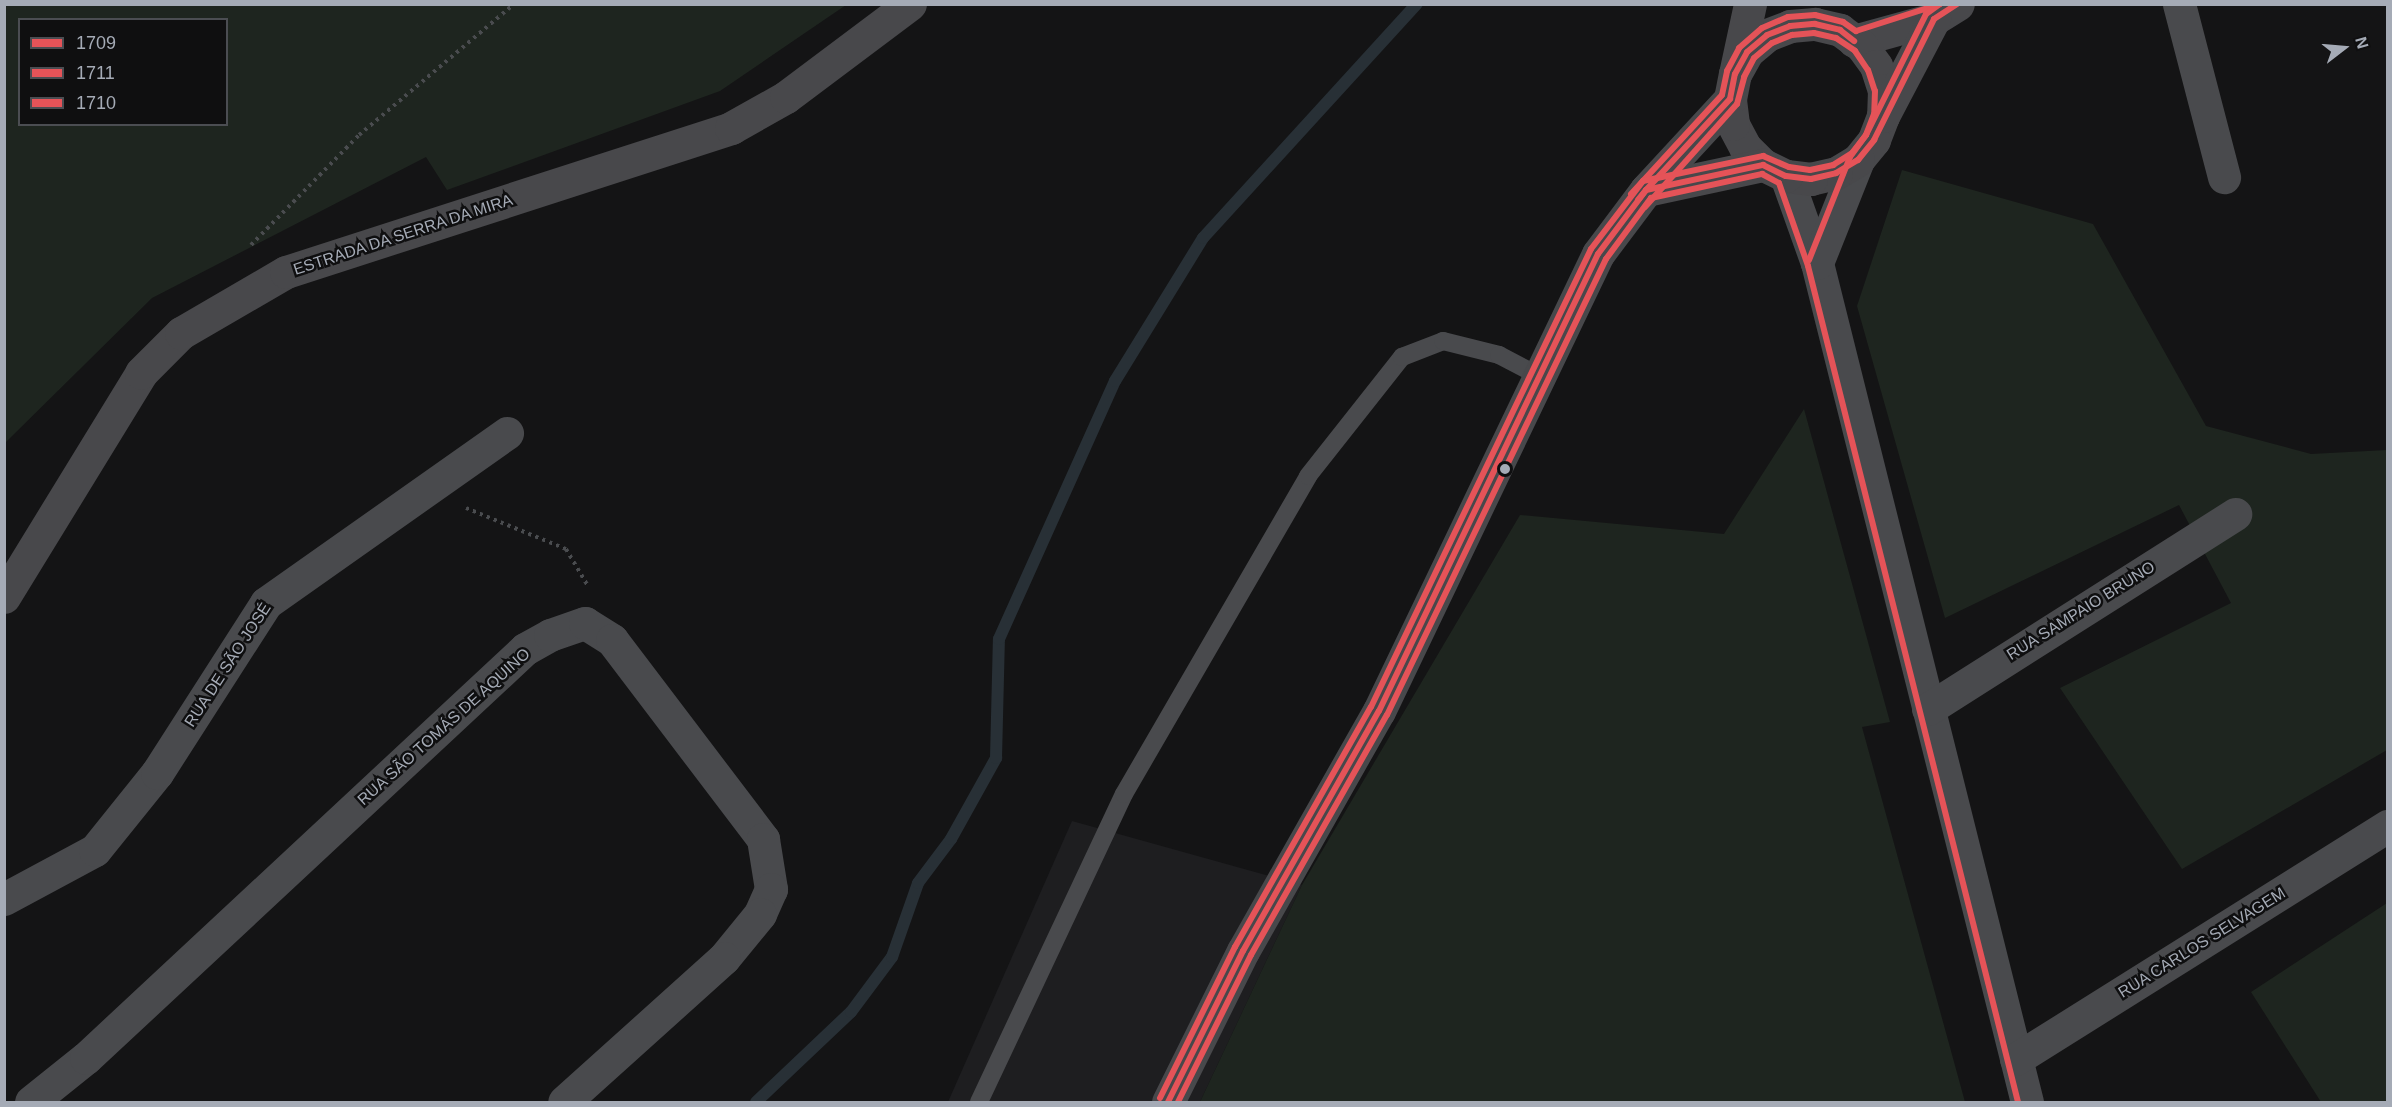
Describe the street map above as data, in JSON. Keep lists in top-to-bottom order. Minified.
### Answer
{"streets":{"main road":["ESTRADA DA SERRA DA MIRA"],"street":["RUA SAMPAIO BRUNO","RUA DE SÃO JOSÉ","RUA SÃO TOMÁS DE AQUINO","RUA CARLOS SELVAGEM"]},"lines":["transit line 1709","transit line 1710","transit line 1711"],"legend":["1709","1711","1710"],"north":"right"}
